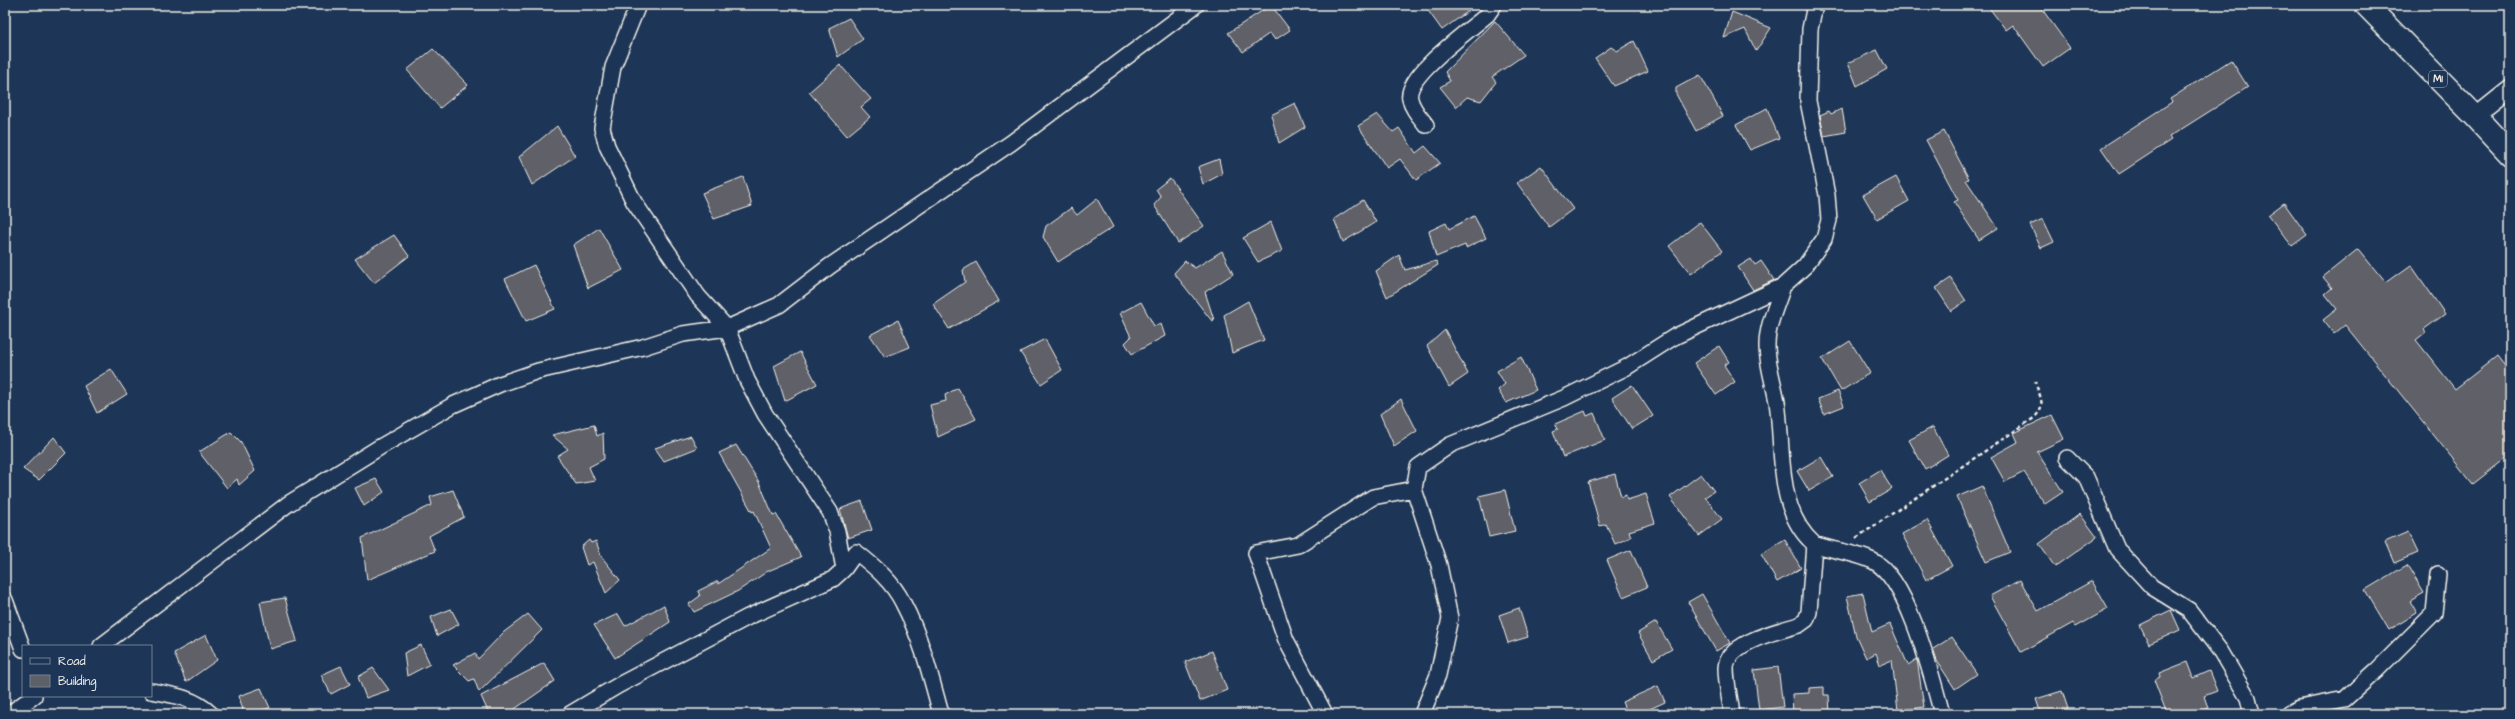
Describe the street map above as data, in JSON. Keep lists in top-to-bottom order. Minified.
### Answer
{"streets":{"main road":["M1"]},"legend":["Road","Building"]}
